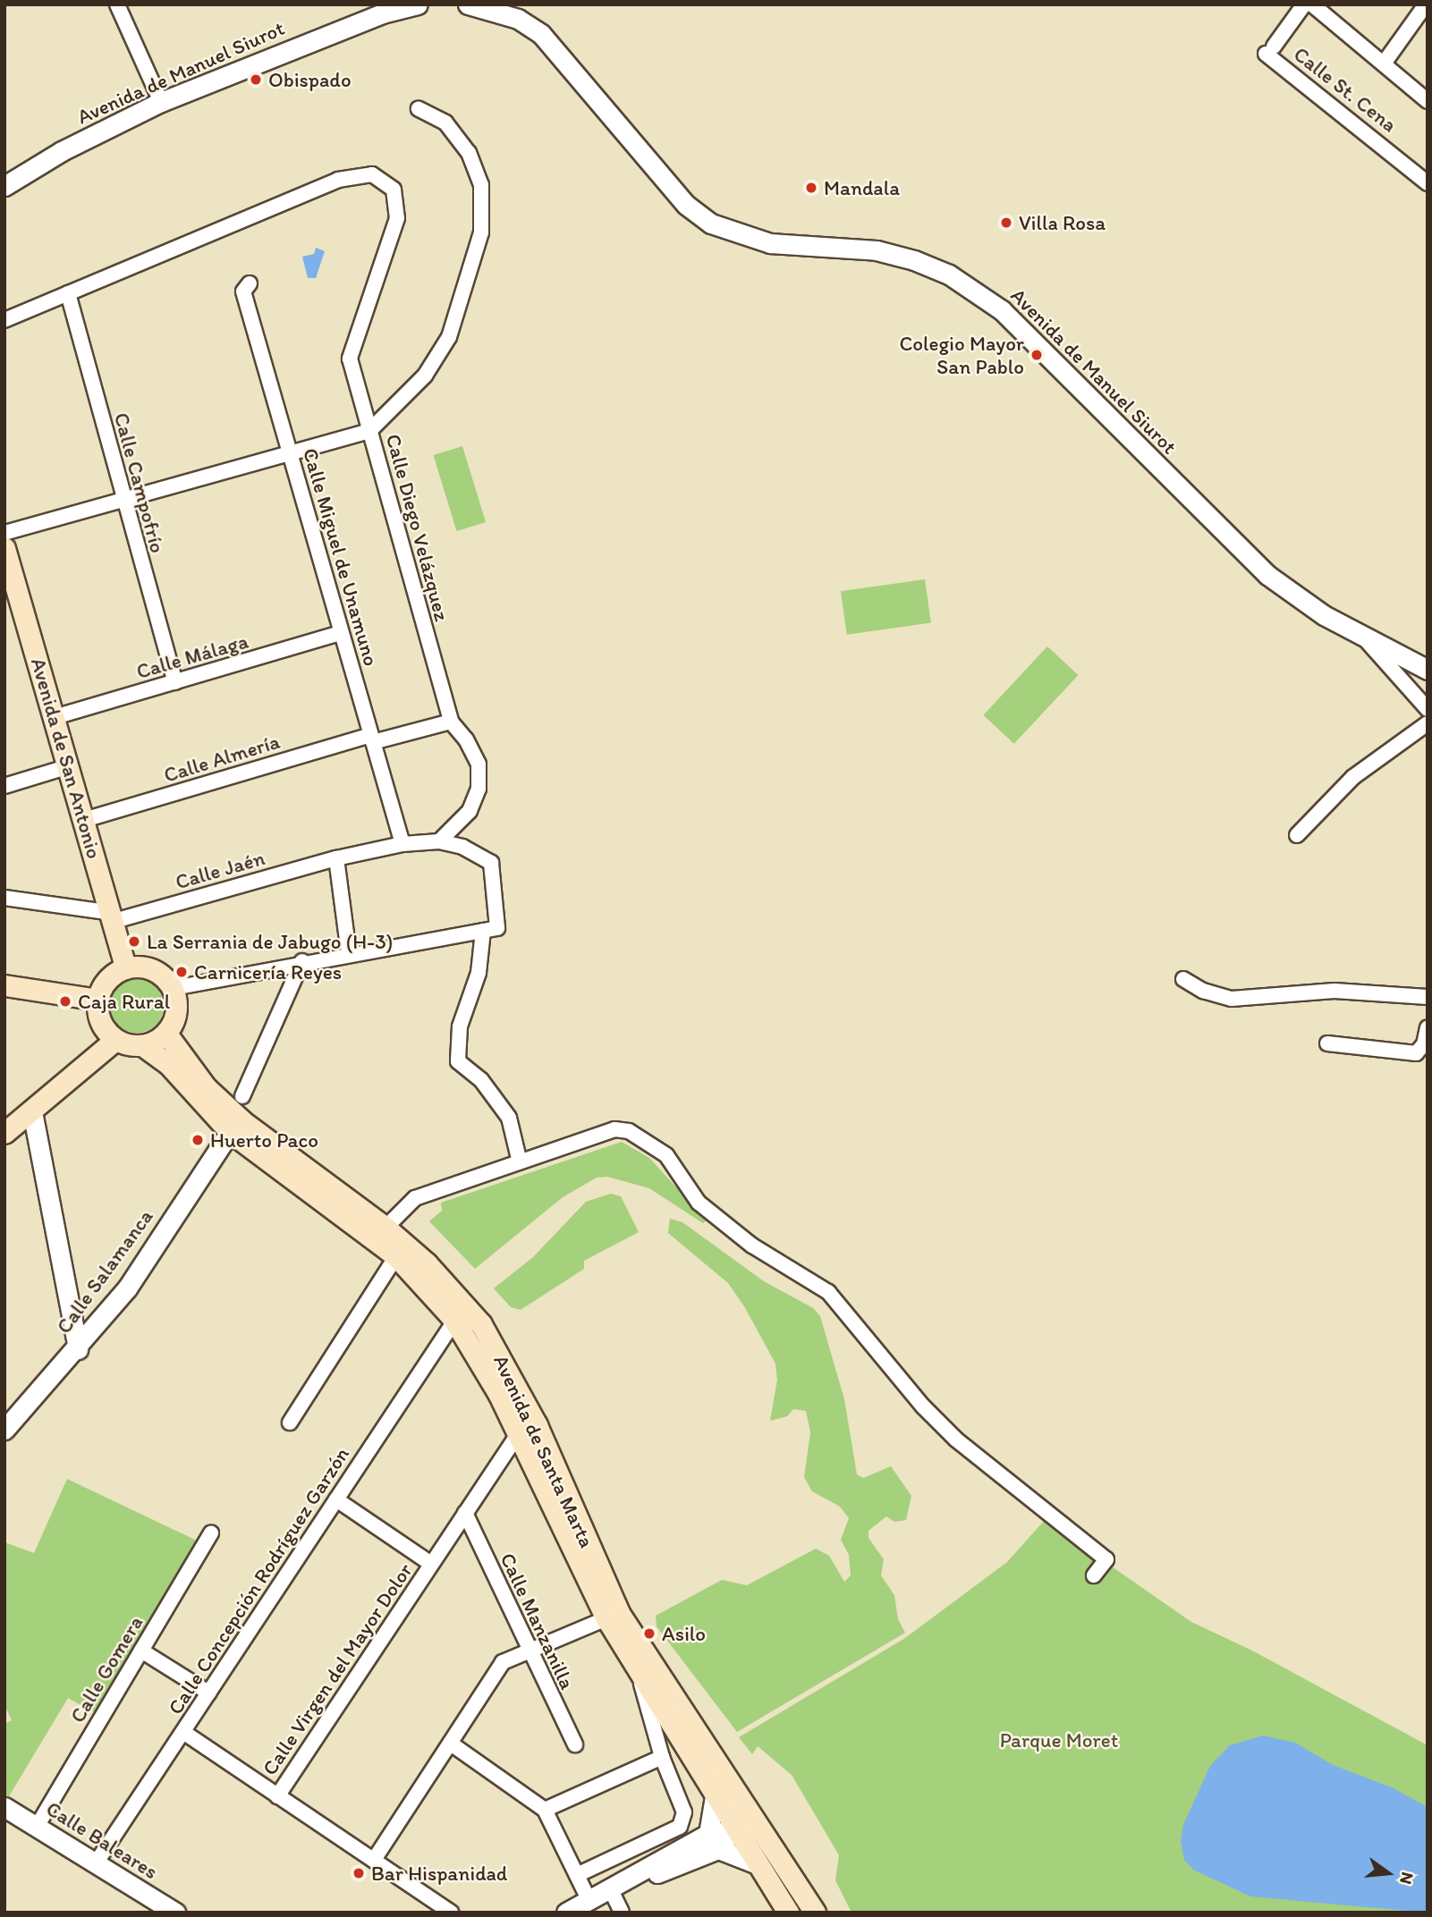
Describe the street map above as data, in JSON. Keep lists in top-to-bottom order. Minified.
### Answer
{"streets":{"main road":["Avenida de San Antonio","Avenida de Santa Marta"],"street":["Avenida de Manuel Siurot","Calle St. Cena","Calle Campofrío","Calle Diego Velázquez","Calle Miguel de Unamuno","Calle Málaga","Calle Almería","Calle Jaén","Calle Salamanca","Calle Concepción Rodríguez Garzón","Calle Manzanilla","Calle Gomera","Calle Virgen del Mayor Dolor","Calle Baleares"]},"crossings":[["Calle Campofrío","Calle Málaga"],["Calle Diego Velázquez","Calle Almería"],["Calle Diego Velázquez","Calle Jaén"],["Calle Miguel de Unamuno","Calle Málaga"],["Calle Miguel de Unamuno","Calle Almería"],["Calle Miguel de Unamuno","Calle Jaén"],["Calle Málaga","Avenida de San Antonio"],["Avenida de San Antonio","Calle Almería"],["Avenida de San Antonio","Calle Jaén"],["Avenida de San Antonio","Avenida de Santa Marta"],["Calle Salamanca","Avenida de Santa Marta"],["Avenida de Santa Marta","Calle Concepción Rodríguez Garzón"],["Avenida de Santa Marta","Calle Virgen del Mayor Dolor"],["Calle Concepción Rodríguez Garzón","Calle Baleares"],["Calle Manzanilla","Calle Virgen del Mayor Dolor"],["Calle Gomera","Calle Baleares"]],"parks":["Parque Moret"],"places":["Obispado","Mandala","Villa Rosa","Colegio Mayor San Pablo","La Serrania de Jabugo (H-3)","Carnicería Reyes","Caja Rural","Huerto Paco","Asilo","Bar Hispanidad"],"north":"right"}
